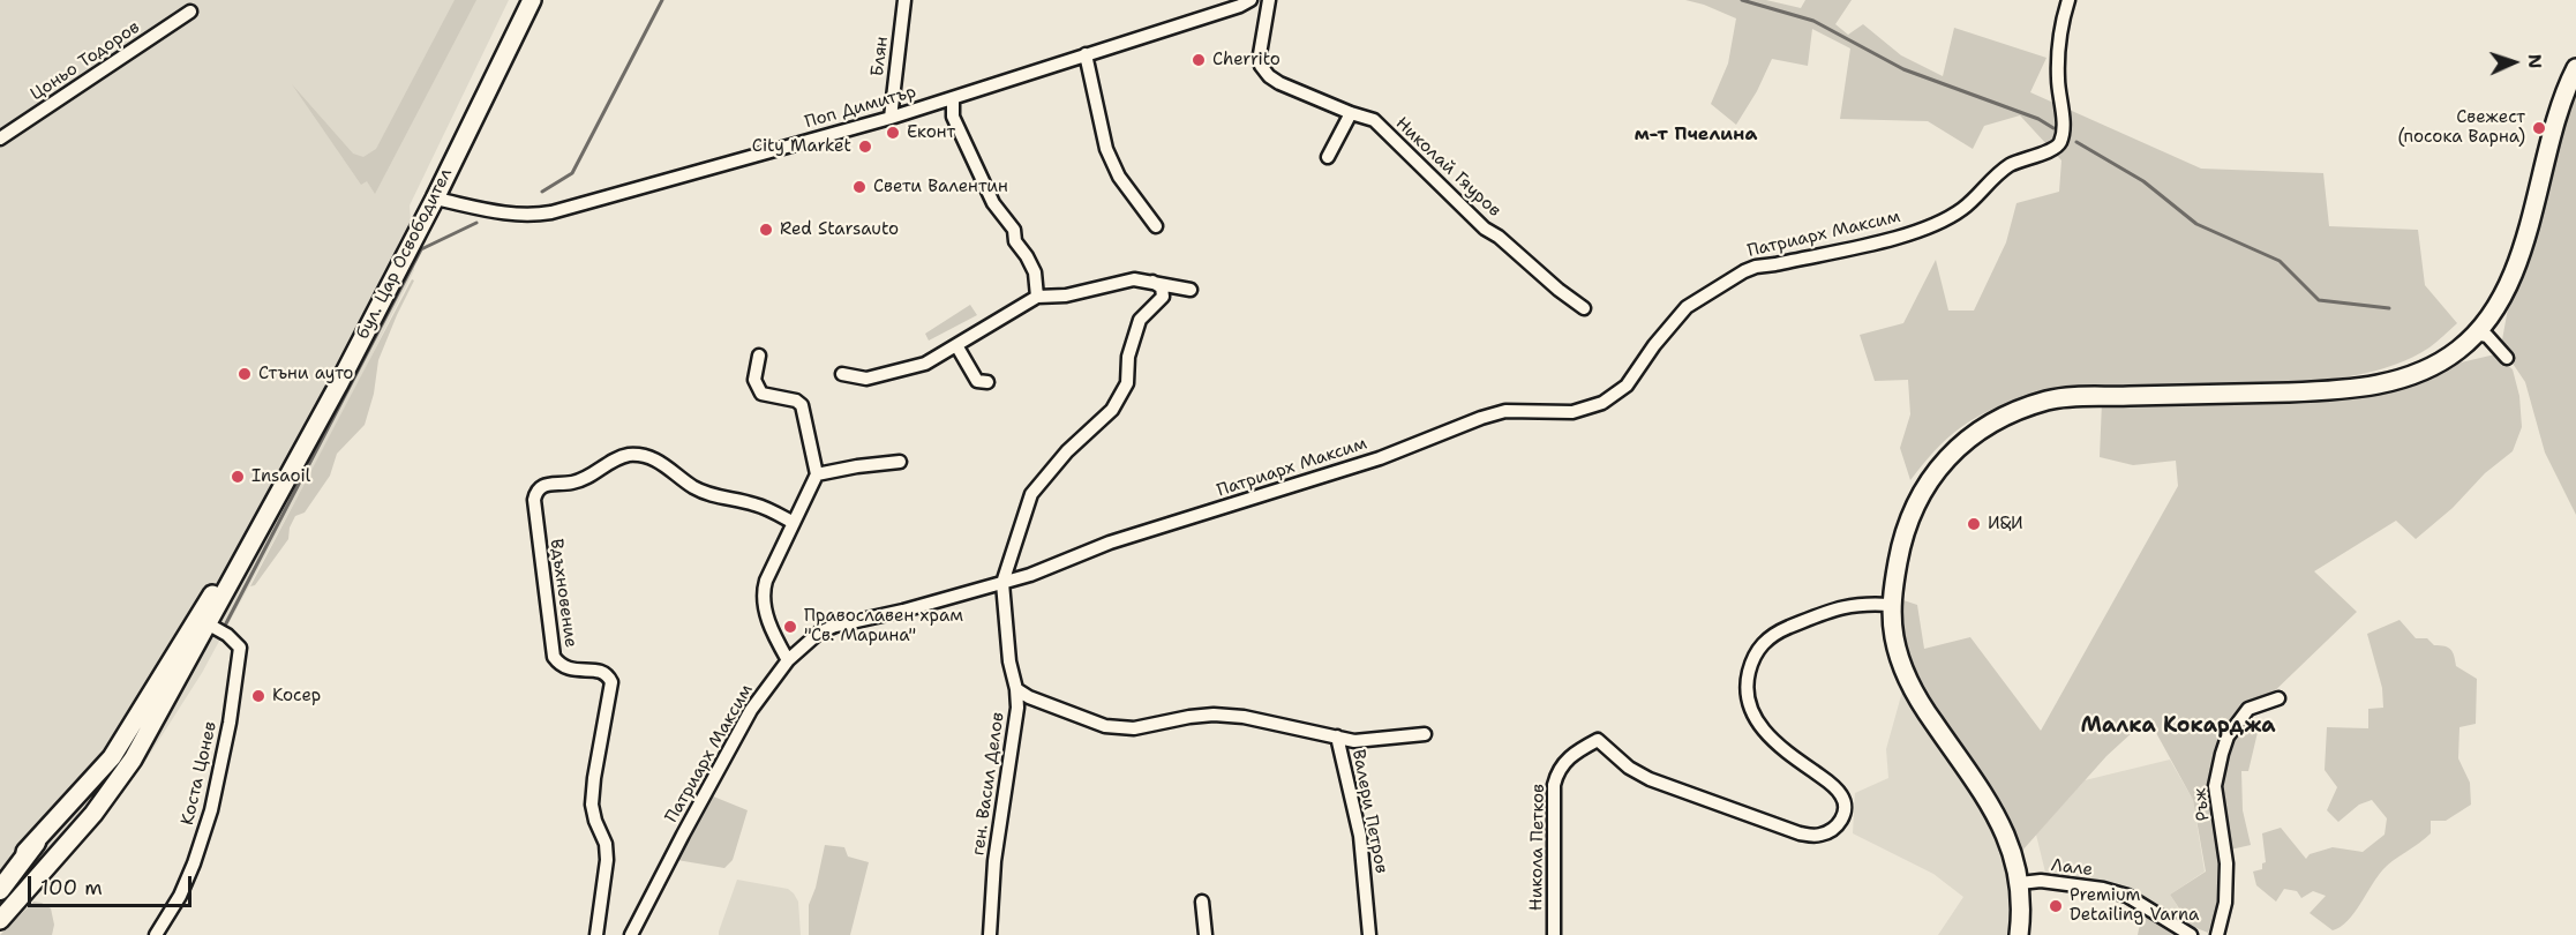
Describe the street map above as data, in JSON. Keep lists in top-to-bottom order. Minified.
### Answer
{"streets":{"main road":["бул. Цар Освободител"],"street":["Блян","Цоньо Тодоров","Поп Димитър","Николай Гяуров","Патриарх Максим","Вдъхновение","Коста Цонев","ген. Васил Делов","Ръж","Валери Петров","Никола Петков","Лале"]},"crossings":[["Блян","Поп Димитър"],["Поп Димитър","бул. Цар Освободител"],["Патриарх Максим","ген. Васил Делов"],["бул. Цар Освободител","Коста Цонев"]],"districts":["м-т Пчелина","Малка Кокарджа"],"places":["Cherrito","Свежест (посока Варна)","Еконт","City Market","Свети Валентин","Red Starsauto","Стъни ауто","Insaоil","И&И","Православен храм \"Св. Марина\"","Косер","Premium Detailing Varna"],"scale_bar":"100 m","north":"right"}
